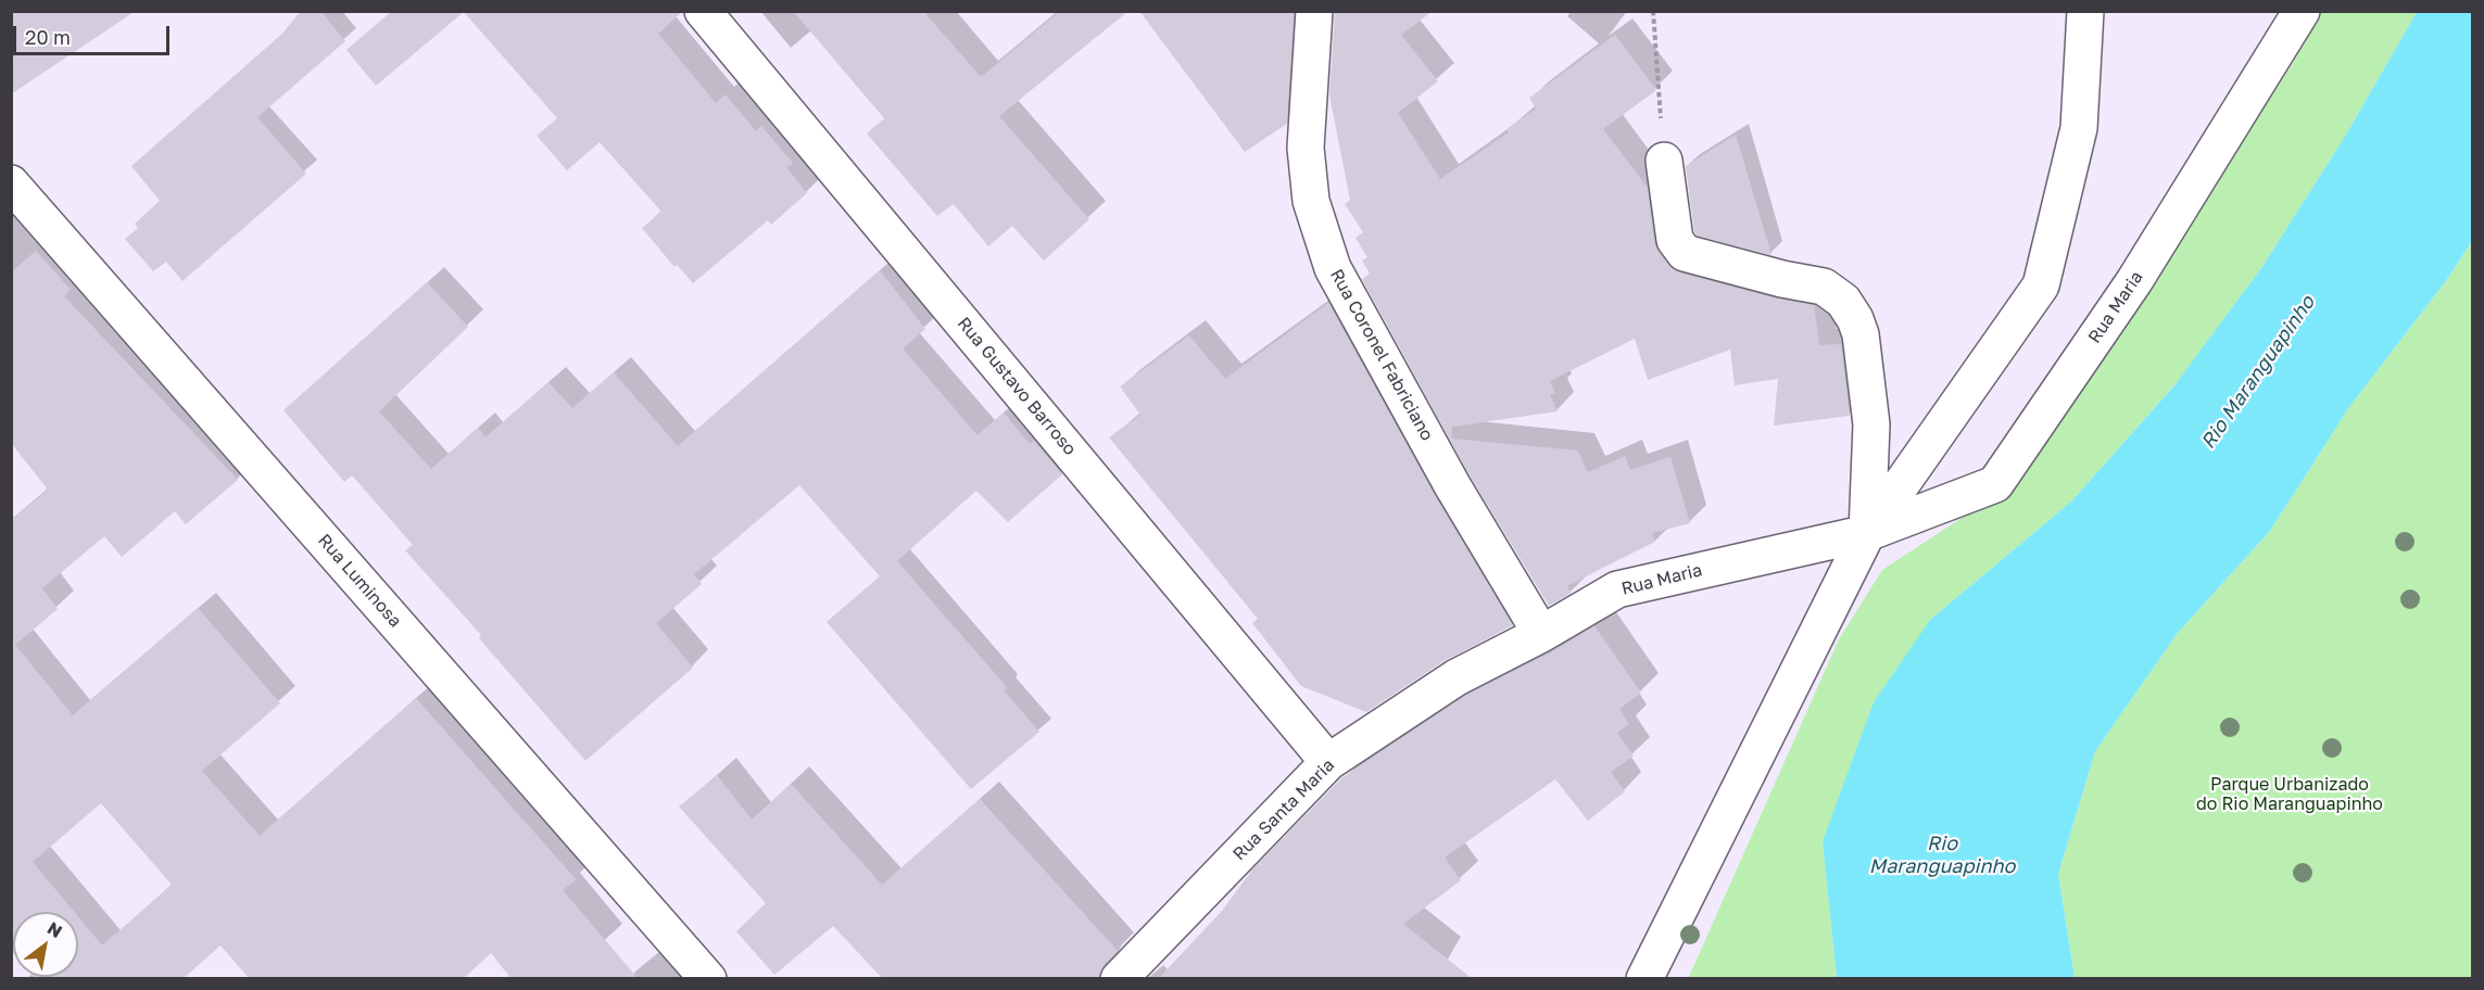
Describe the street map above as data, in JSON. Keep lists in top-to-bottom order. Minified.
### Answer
{"streets":{"street":["Rua Maria","Rua Coronel Fabriciano","Rua Gustavo Barroso","Rua Luminosa","Rua Santa Maria"]},"crossings":[["Rua Maria","Rua Coronel Fabriciano"],["Rua Maria","Rua Santa Maria"],["Rua Coronel Fabriciano","Rua Santa Maria"],["Rua Gustavo Barroso","Rua Santa Maria"]],"water":["Rio Maranguapinho"],"parks":["Parque Urbanizado do Rio Maranguapinho"],"scale_bar":"20 m","north":"top right"}
